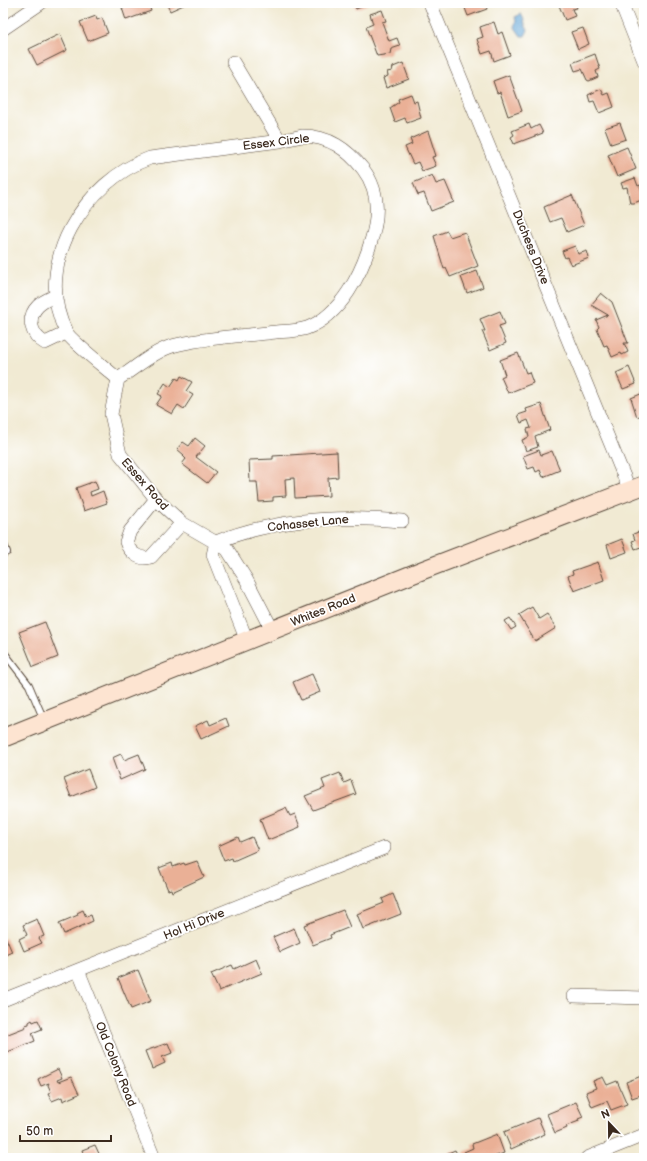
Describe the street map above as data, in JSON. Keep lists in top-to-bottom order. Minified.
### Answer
{"streets":{"street":["Essex Circle","Duchess Drive","Essex Road","Cohasset Lane","Whites Road","Hol Hi Drive","Old Colony Road"]},"crossings":[["Essex Circle","Essex Road"],["Duchess Drive","Whites Road"],["Essex Road","Cohasset Lane"],["Essex Road","Whites Road"],["Hol Hi Drive","Old Colony Road"]],"scale_bar":"50 m","north":"top"}
